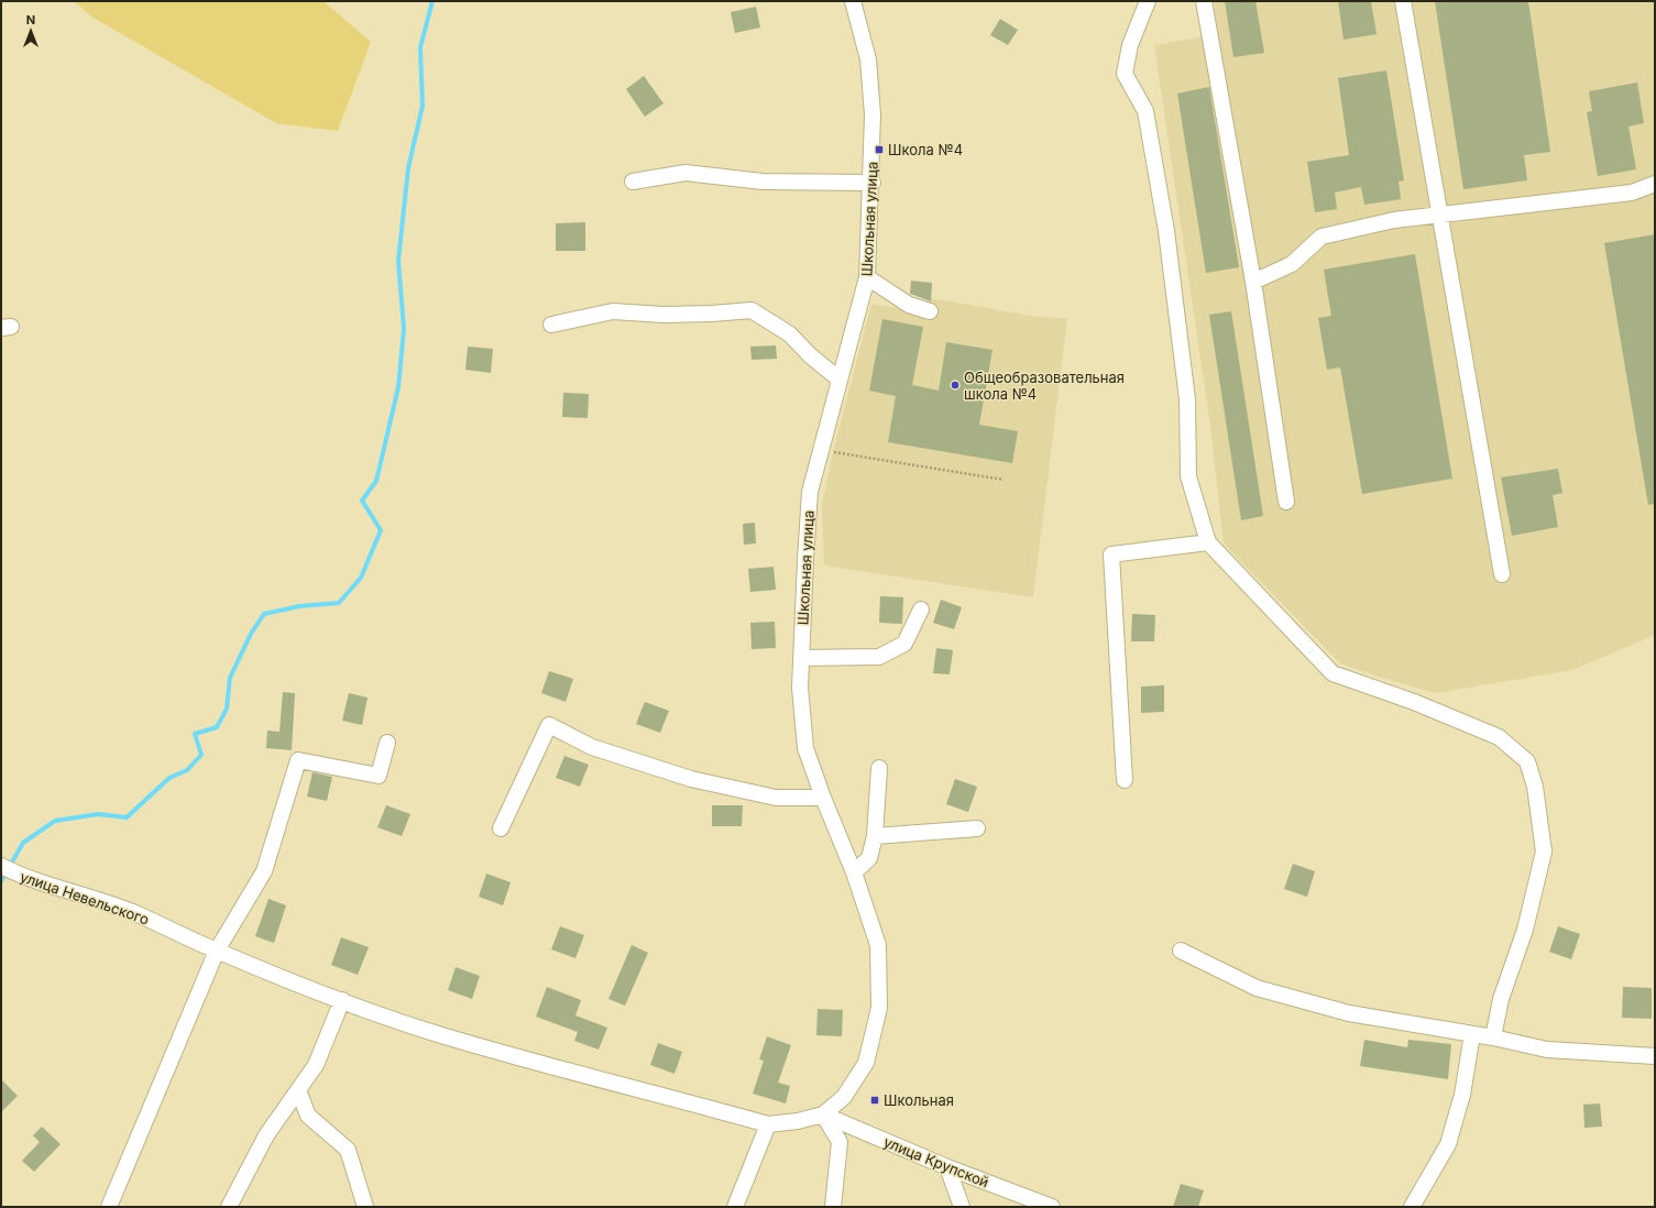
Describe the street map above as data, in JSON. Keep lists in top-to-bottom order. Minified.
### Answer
{"streets":{"street":["Школьная улица","улица Невельского","улица Крупской"]},"crossings":[["Школьная улица","улица Крупской"]],"places":{"transit":["Школа №4","Школьная"],"other":["Общеобразовательная школа №4"]},"north":"top"}
